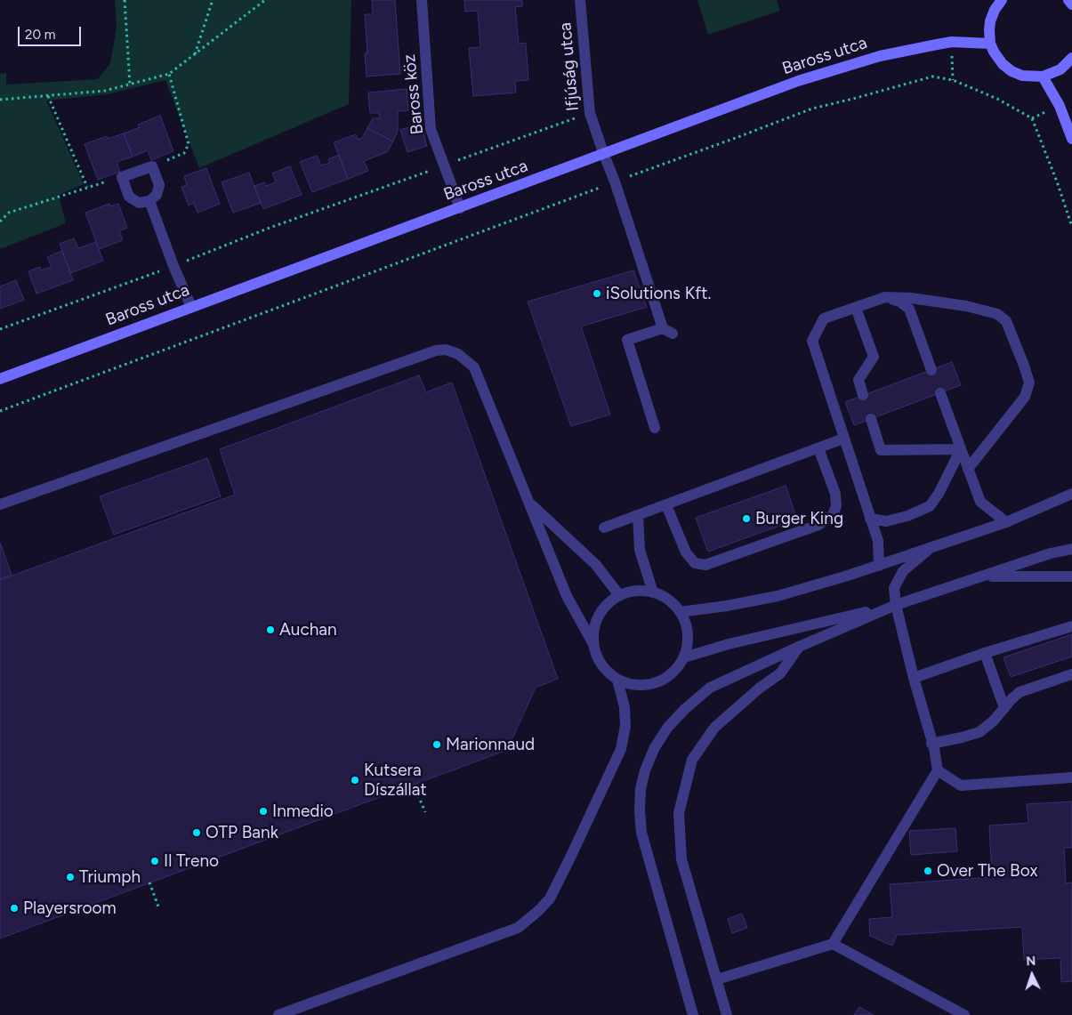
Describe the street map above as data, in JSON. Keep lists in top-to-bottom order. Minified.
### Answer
{"streets":{"street":["Baross utca","Ifjúság utca","Baross köz"]},"crossings":[["Baross utca","Ifjúság utca"],["Baross utca","Baross köz"]],"places":["iSolutions Kft.","Burger King","Auchan","Marionnaud","Kutsera Díszállat","Inmedio","OTP Bank","Il Treno","Over The Box","Triumph","Playersroom"],"scale_bar":"20 m","north":"top"}
